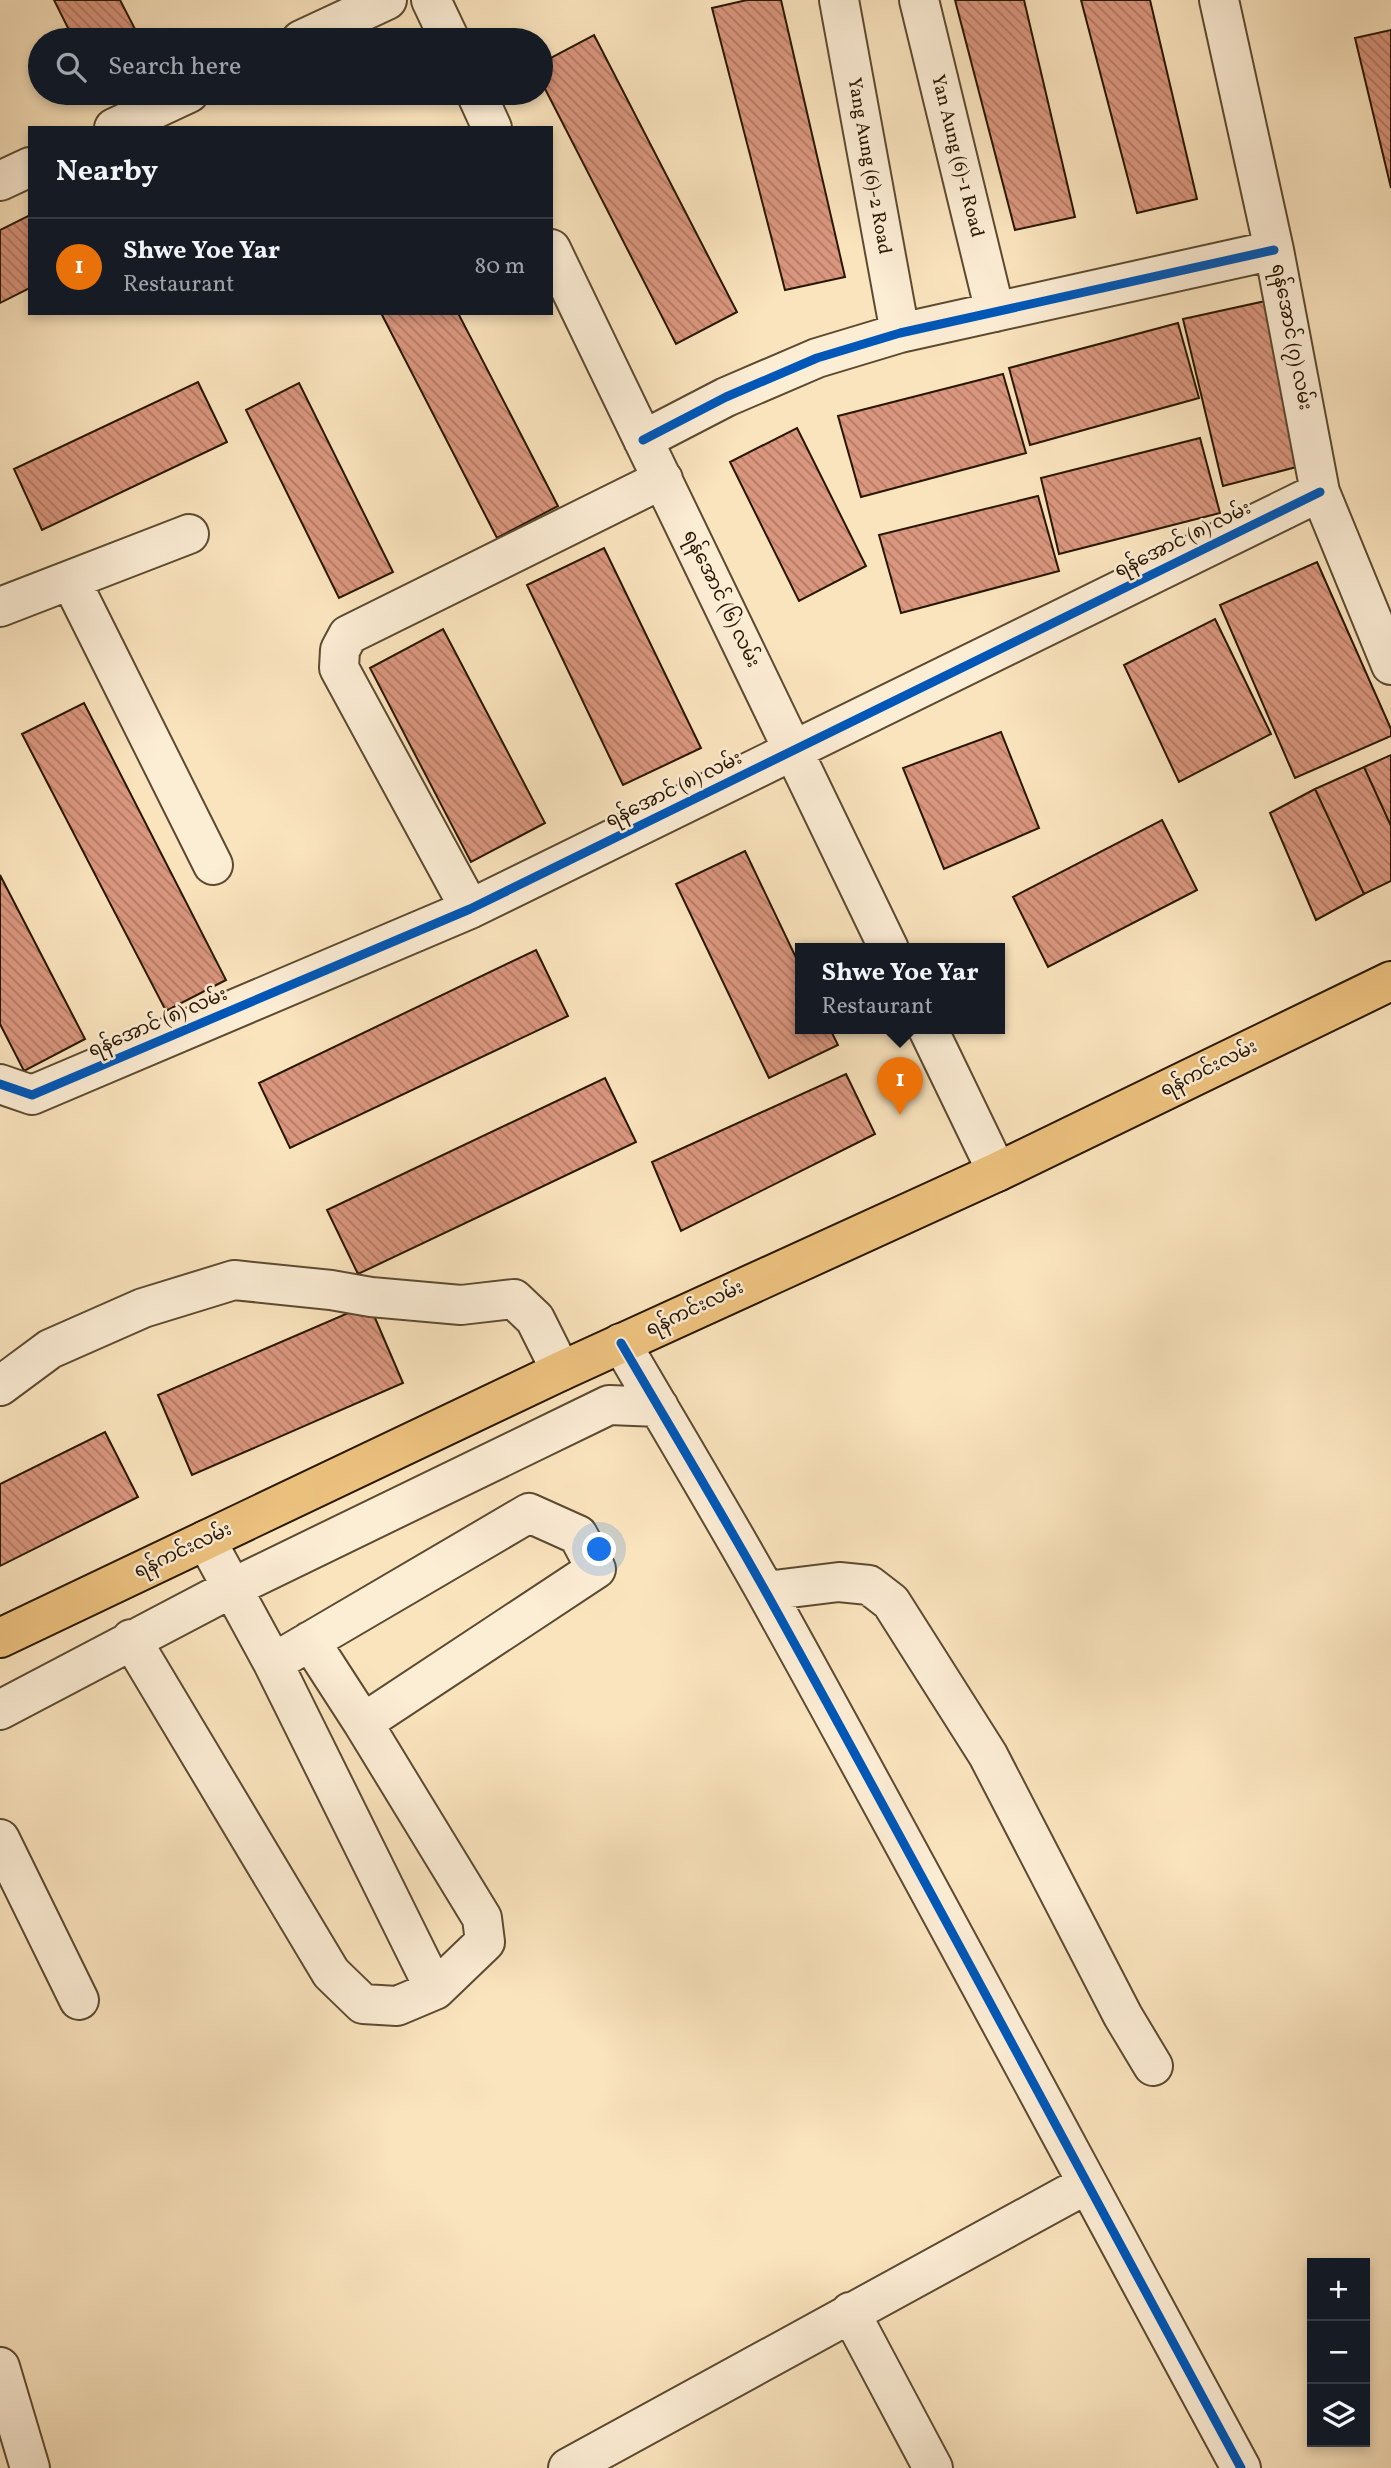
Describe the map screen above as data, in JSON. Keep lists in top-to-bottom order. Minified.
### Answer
{"streets":{"main road":["ရန်ကင်းလမ်း"],"street":["Yan Aung (6)-1 Road","Yang Aung (6)-2 Road","ရန်အောင် (၇) လမ်း","ရန်အောင် (၈) လမ်း","ရန်အောင် (၆) လမ်း"]},"crossings":[["ရန်အောင် (၇) လမ်း","ရန်အောင် (၈) လမ်း"],["ရန်အောင် (၈) လမ်း","ရန်အောင် (၆) လမ်း"]],"page":{"search":"Search here","heading":"Nearby","list":[{"mark":"1","name":"Shwe Yoe Yar","note":"Restaurant","value":"80 m"}],"popup":["Shwe Yoe Yar","Restaurant"],"pins":"1","map_buttons":["+","−"]}}
